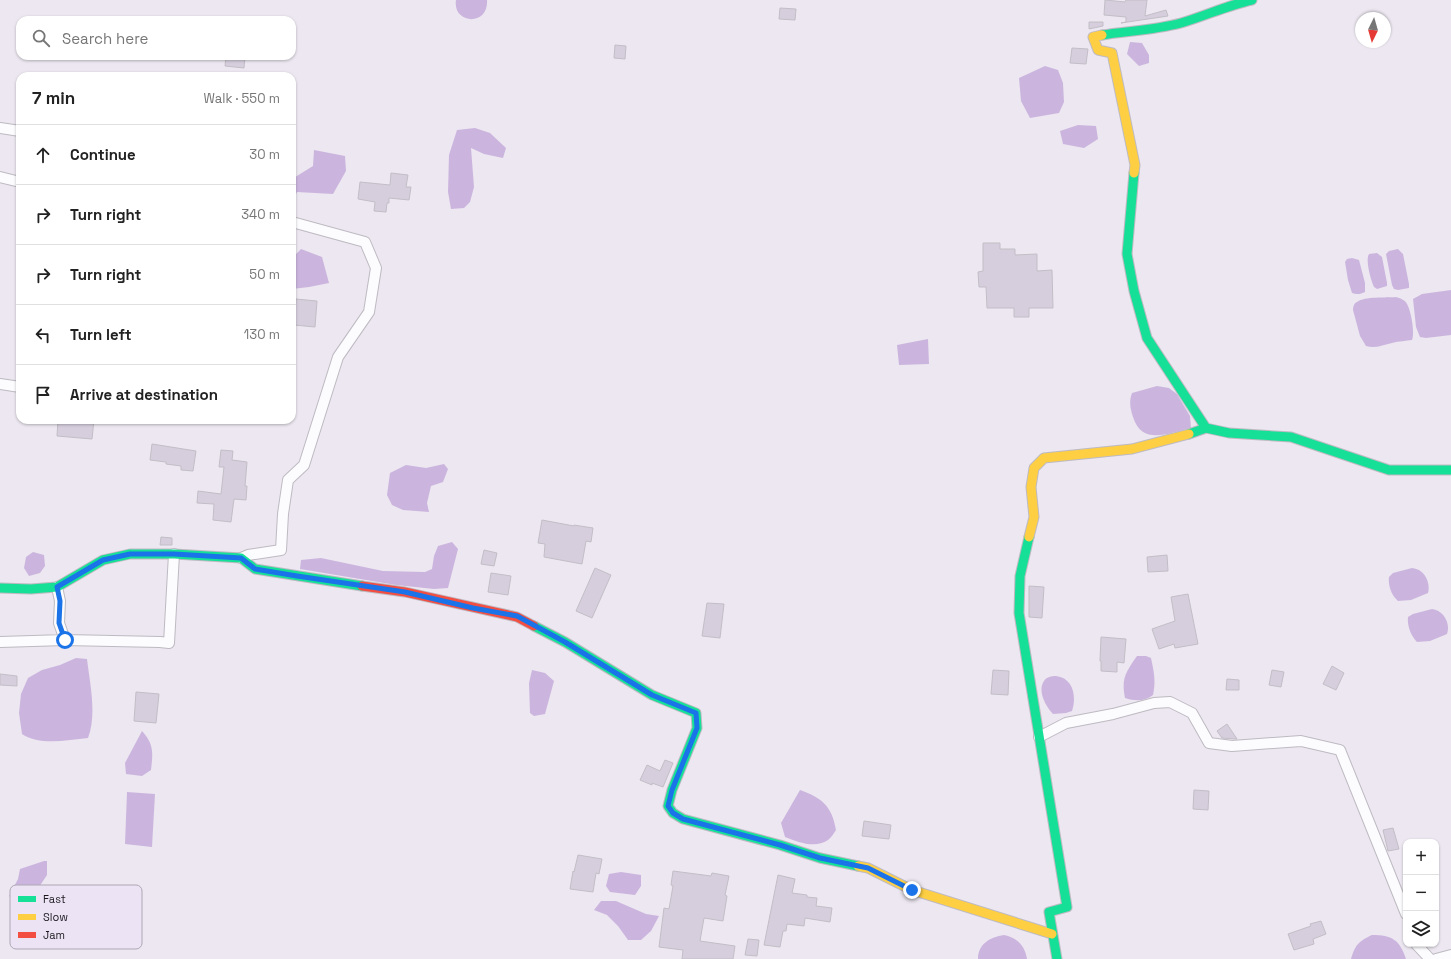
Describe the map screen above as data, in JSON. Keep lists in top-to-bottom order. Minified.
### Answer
{"legend":["Fast","Slow","Jam"],"north":"bottom","page":{"search":"Search here","heading":["7 min","Walk · 550 m"],"list":[["Continue","30 m"],["Turn right","340 m"],["Turn right","50 m"],["Turn left","130 m"],"Arrive at destination"],"map_buttons":["+","−"]}}
